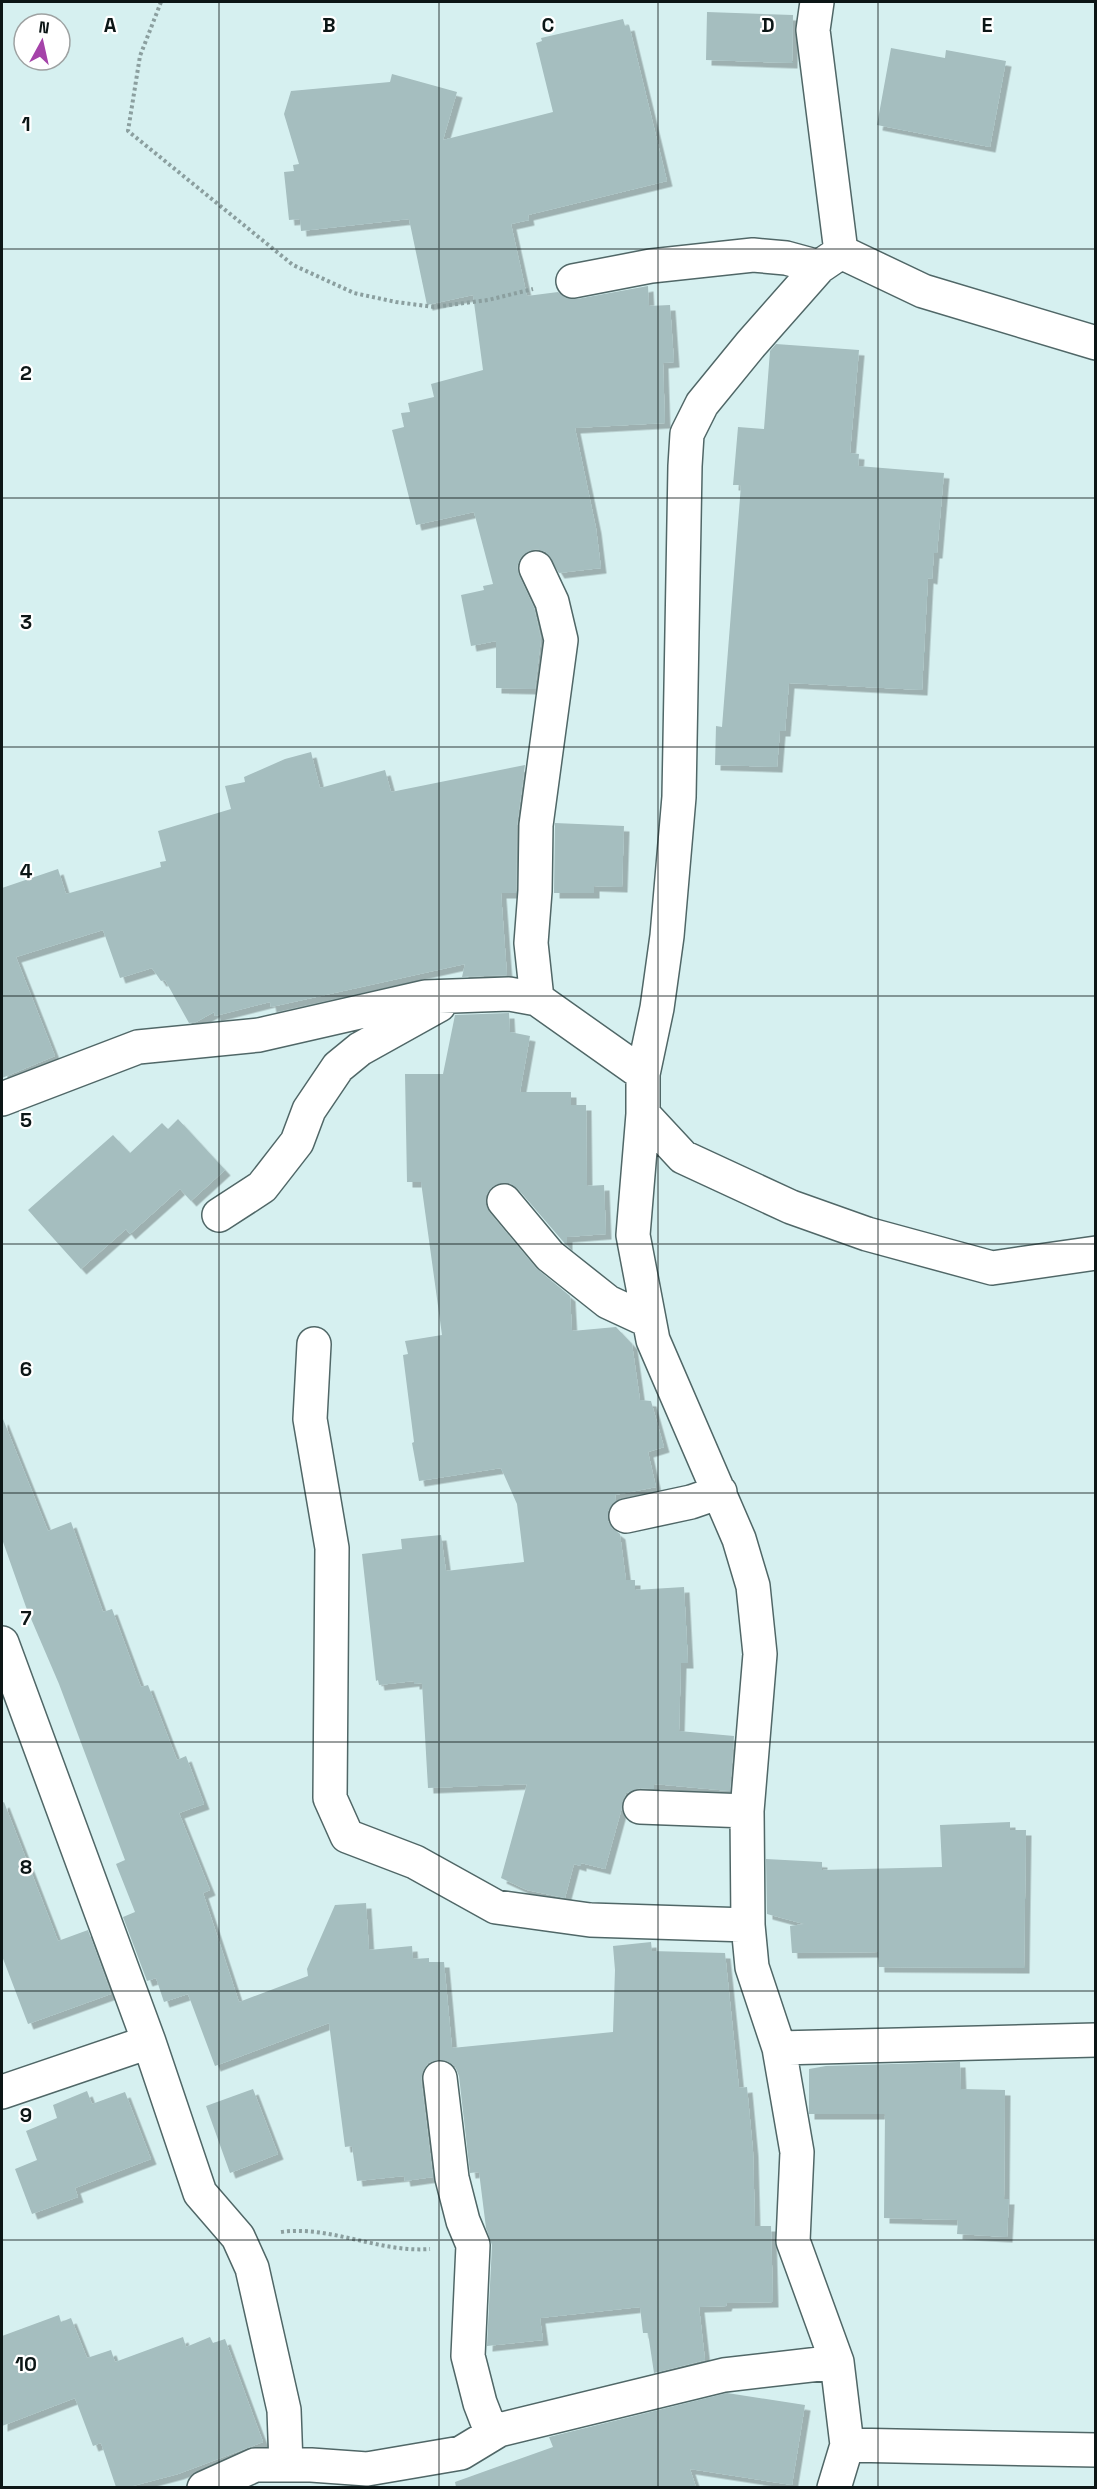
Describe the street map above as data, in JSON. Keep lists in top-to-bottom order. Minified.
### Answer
{"north":"top","grid":{"columns":["A","B","C","D","E"],"rows":["1","2","3","4","5","6","7","8","9","10"]}}
